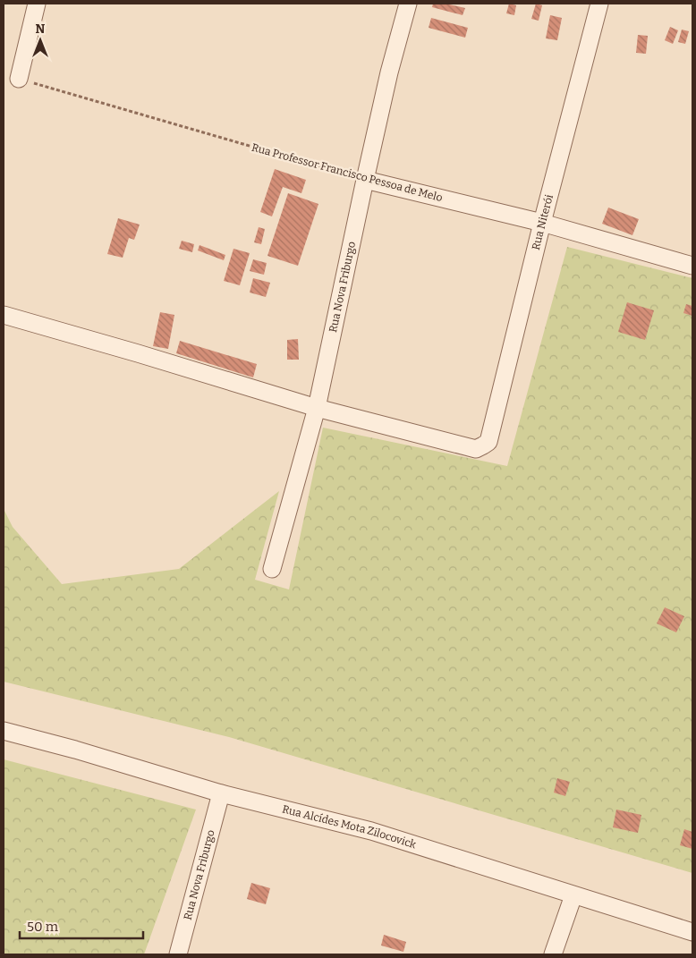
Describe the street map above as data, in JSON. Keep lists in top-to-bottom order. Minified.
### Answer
{"streets":{"street":["Rua Professor Francisco Pessoa de Melo","Rua Niterói","Rua Nova Friburgo","Rua Alcídes Mota Zilocovick"]},"crossings":[["Rua Professor Francisco Pessoa de Melo","Rua Niterói"],["Rua Professor Francisco Pessoa de Melo","Rua Nova Friburgo"],["Rua Niterói","Rua Nova Friburgo"],["Rua Nova Friburgo","Rua Alcídes Mota Zilocovick"]],"scale_bar":"50 m","north":"top"}
